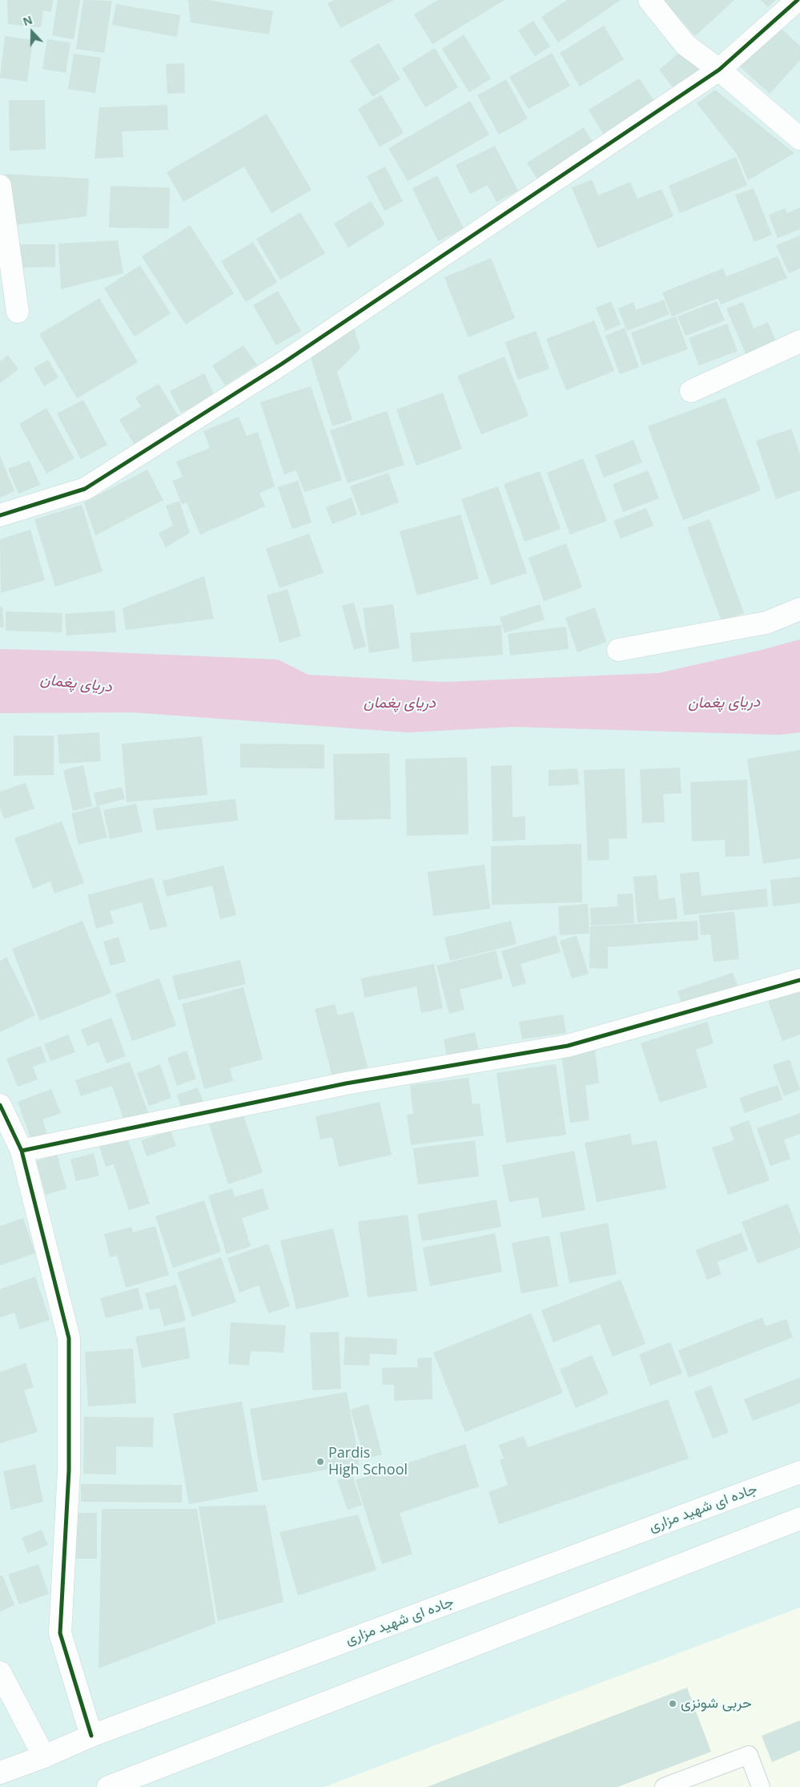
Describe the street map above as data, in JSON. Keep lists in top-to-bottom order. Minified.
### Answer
{"streets":{"street":["جاده ای شهید مزاری"]},"water":["دریای پغمان"],"places":["Pardis High School","حربی شونزی"],"north":"top"}
